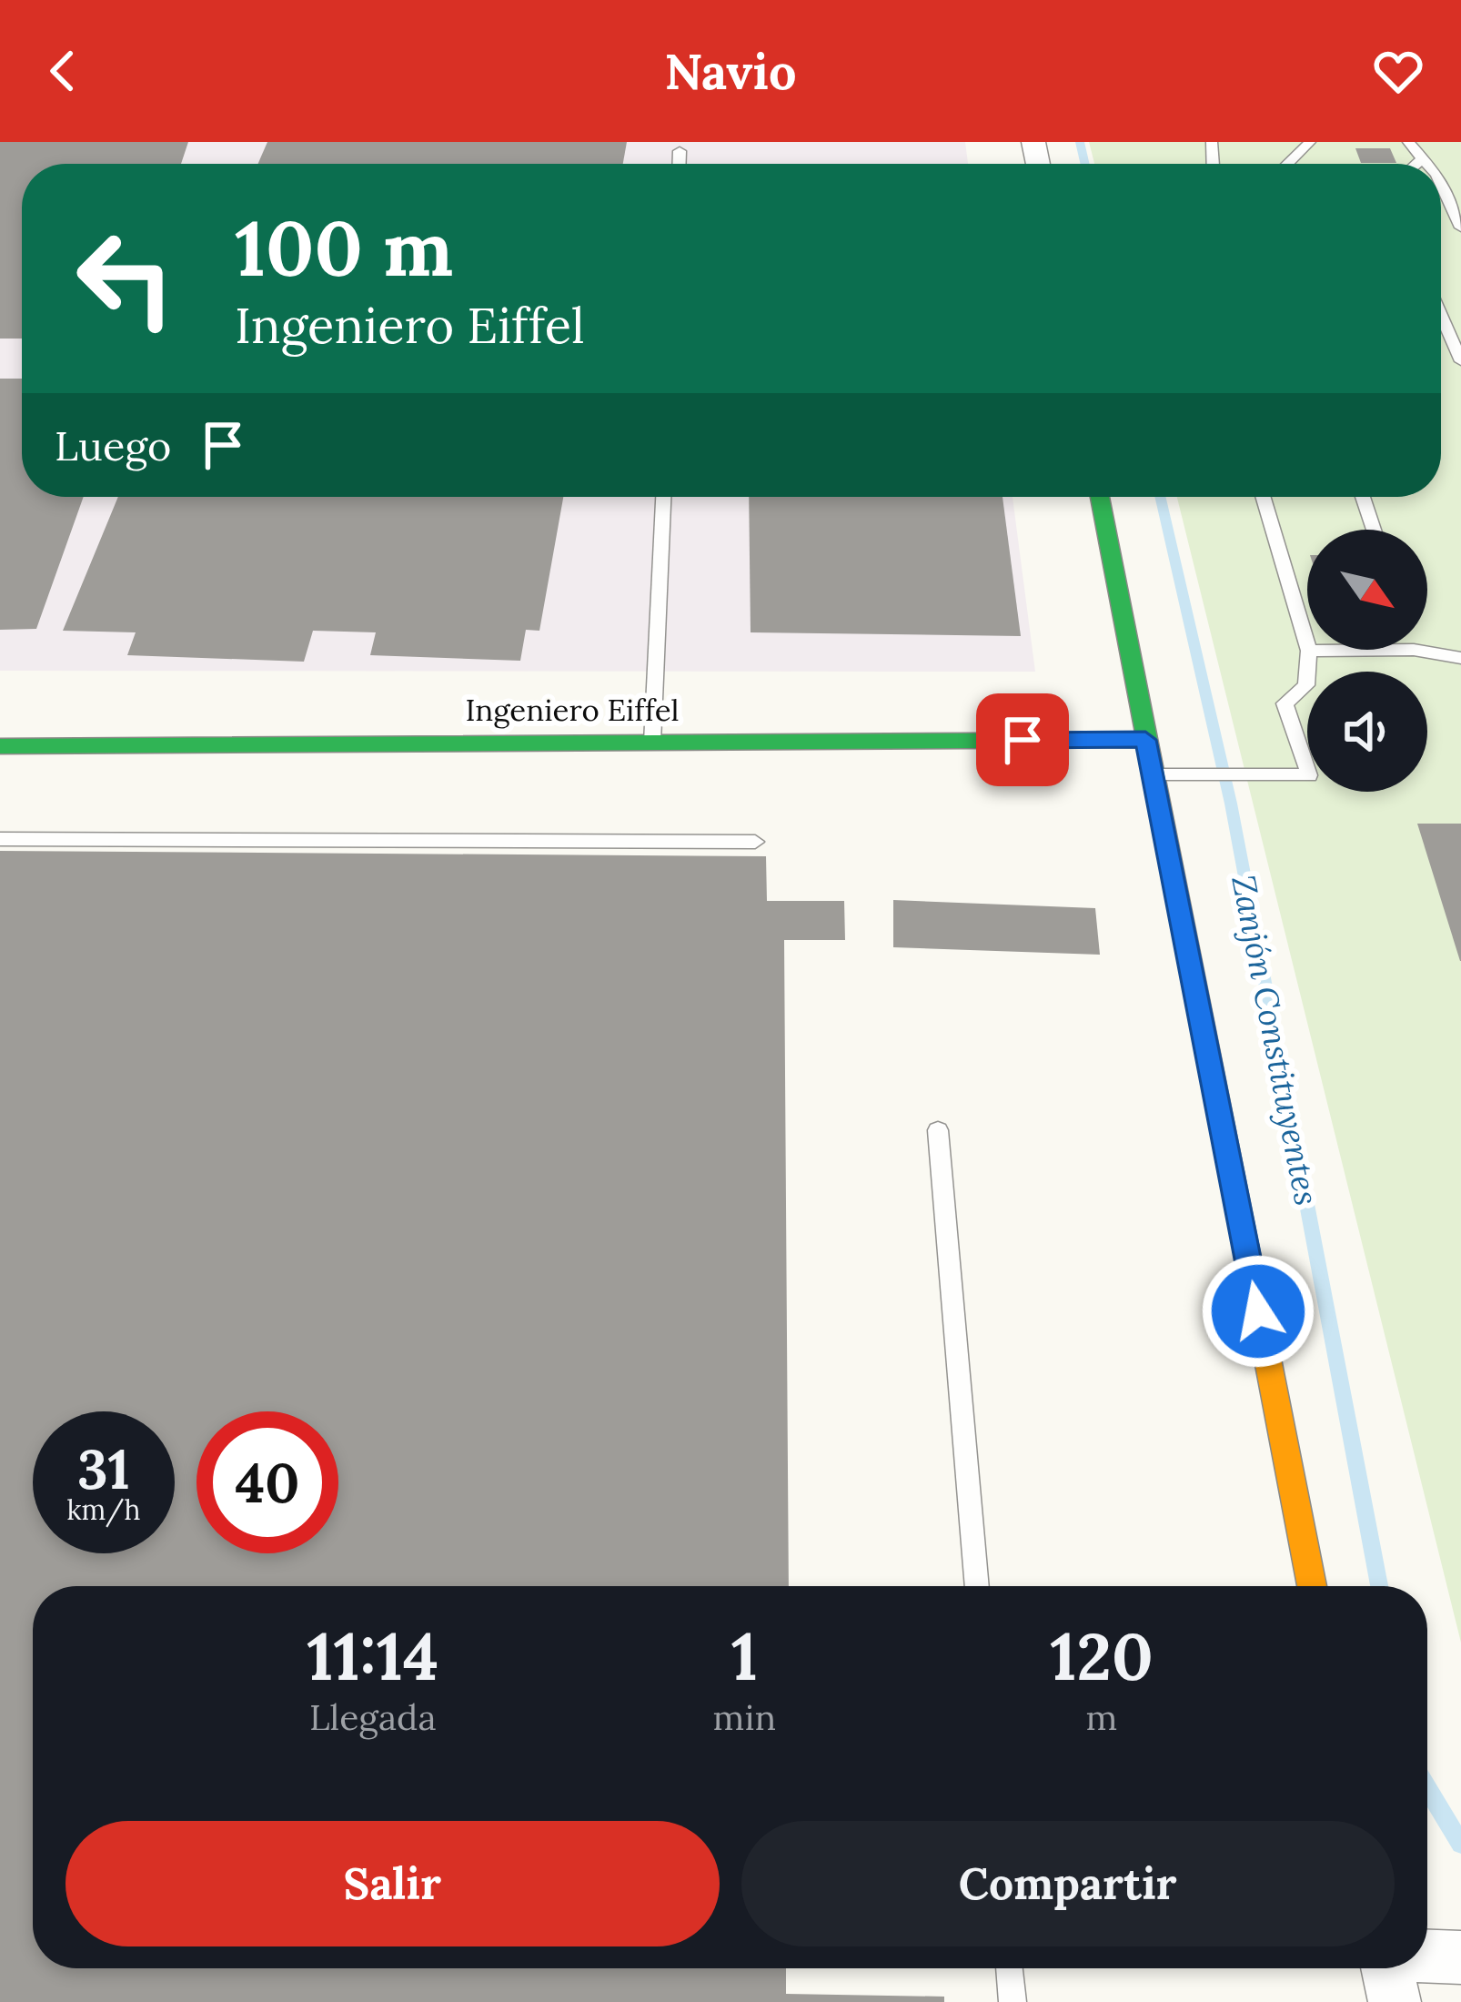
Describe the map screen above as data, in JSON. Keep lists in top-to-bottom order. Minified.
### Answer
{"streets":{"street":["Ingeniero Eiffel"]},"water":["Zanjón Constituyentes"],"north":"bottom right","page":{"header":"Navio","turn":["100 m","Ingeniero Eiffel"],"then":"Luego","speed":"31 km/h","limit":"40","eta":["11:14","Llegada","1","min","120","m"],"buttons":["Salir","Compartir"]}}
